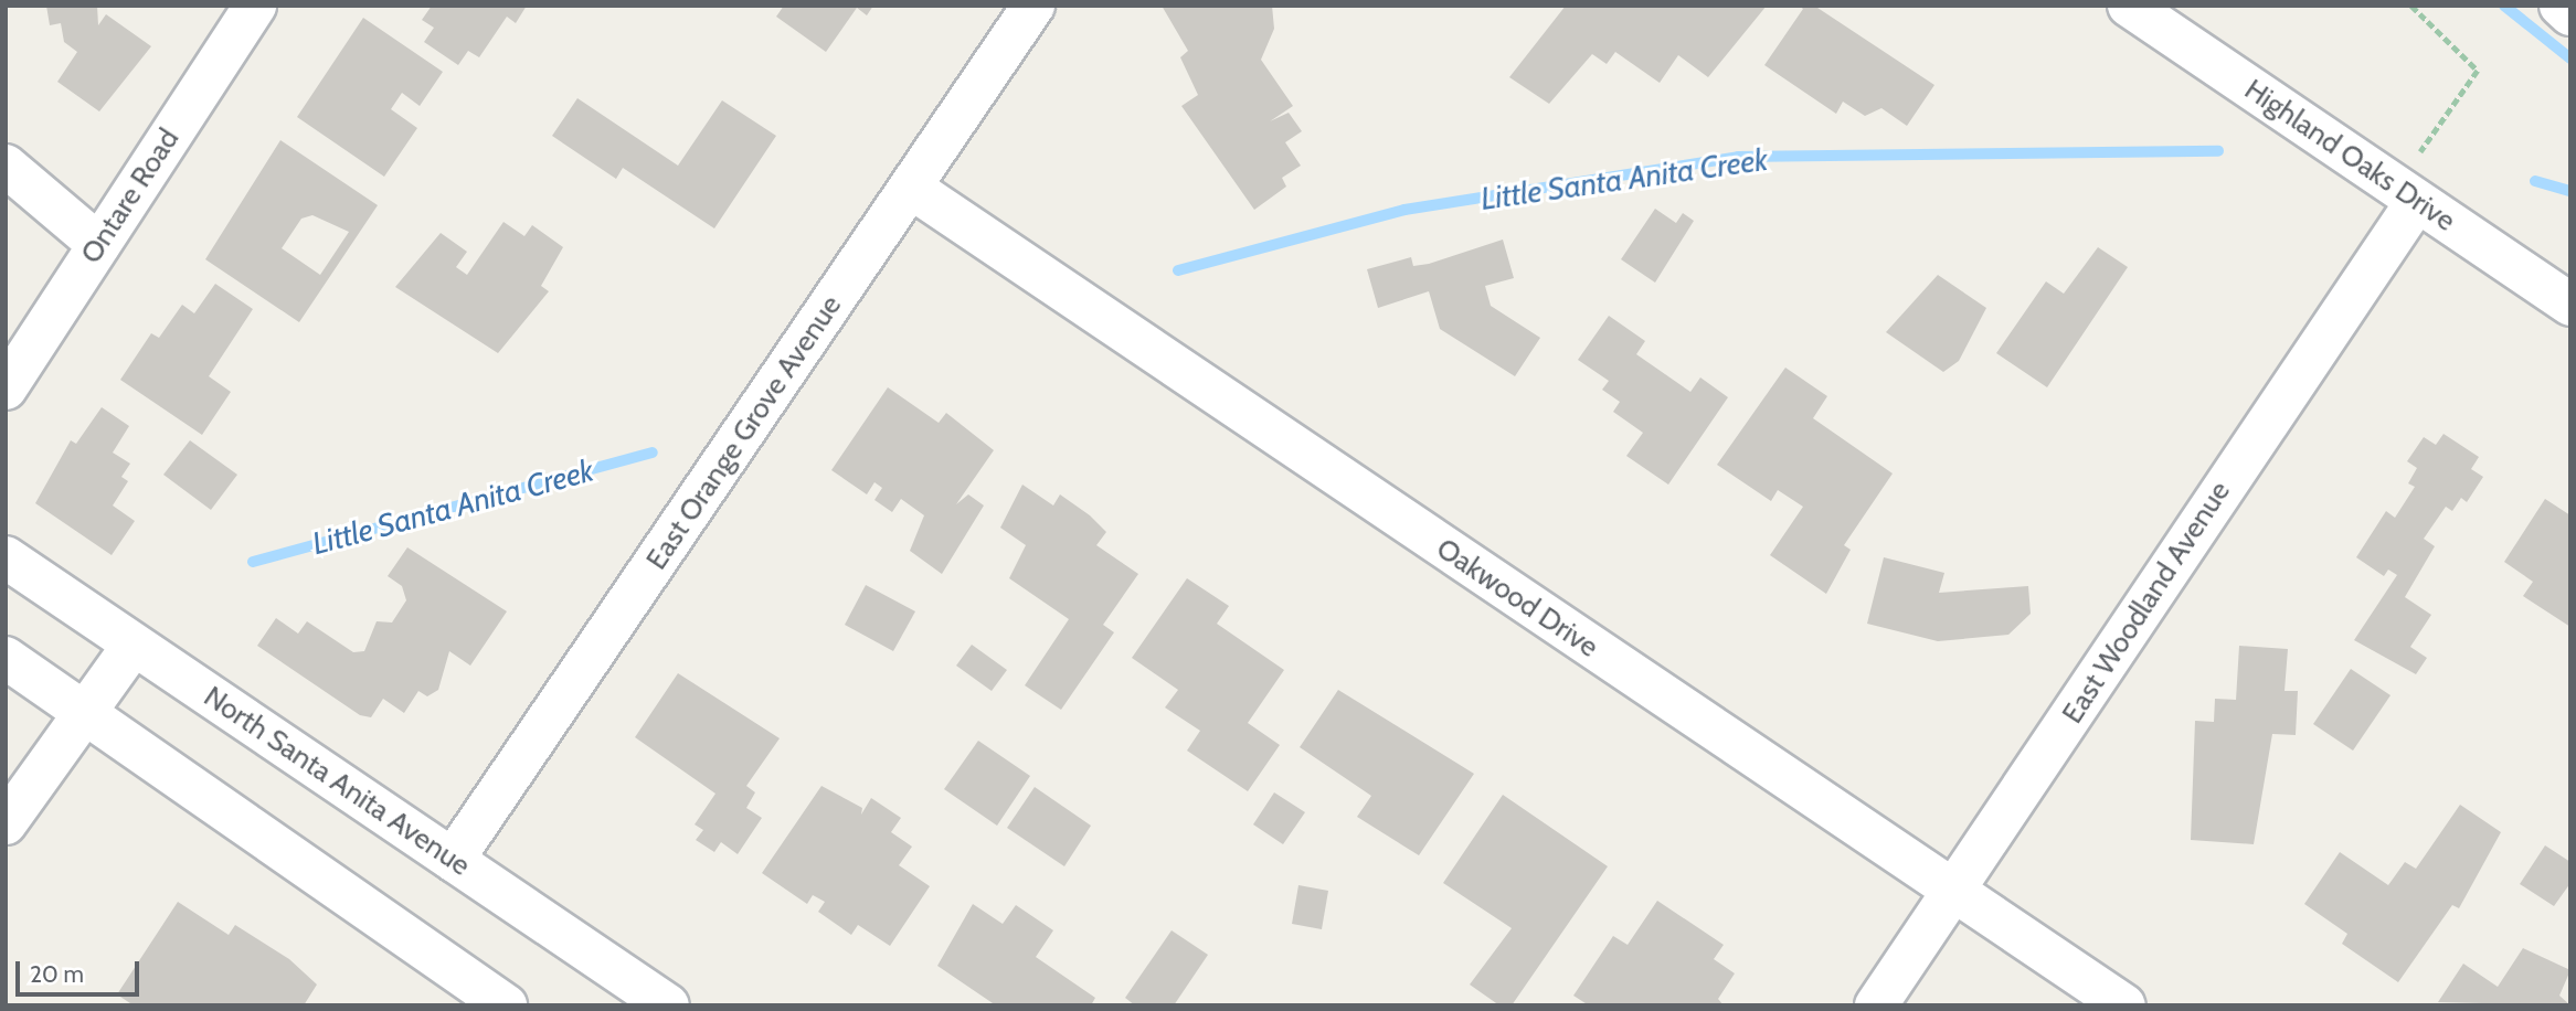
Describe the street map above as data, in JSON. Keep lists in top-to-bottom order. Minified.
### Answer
{"streets":{"street":["Highland Oaks Drive","Ontare Road","East Orange Grove Avenue","Oakwood Drive","East Woodland Avenue","North Santa Anita Avenue"]},"crossings":[["Highland Oaks Drive","East Woodland Avenue"],["East Orange Grove Avenue","Oakwood Drive"],["East Orange Grove Avenue","North Santa Anita Avenue"],["Oakwood Drive","East Woodland Avenue"]],"water":["Little Santa Anita Creek"],"scale_bar":"20 m"}
